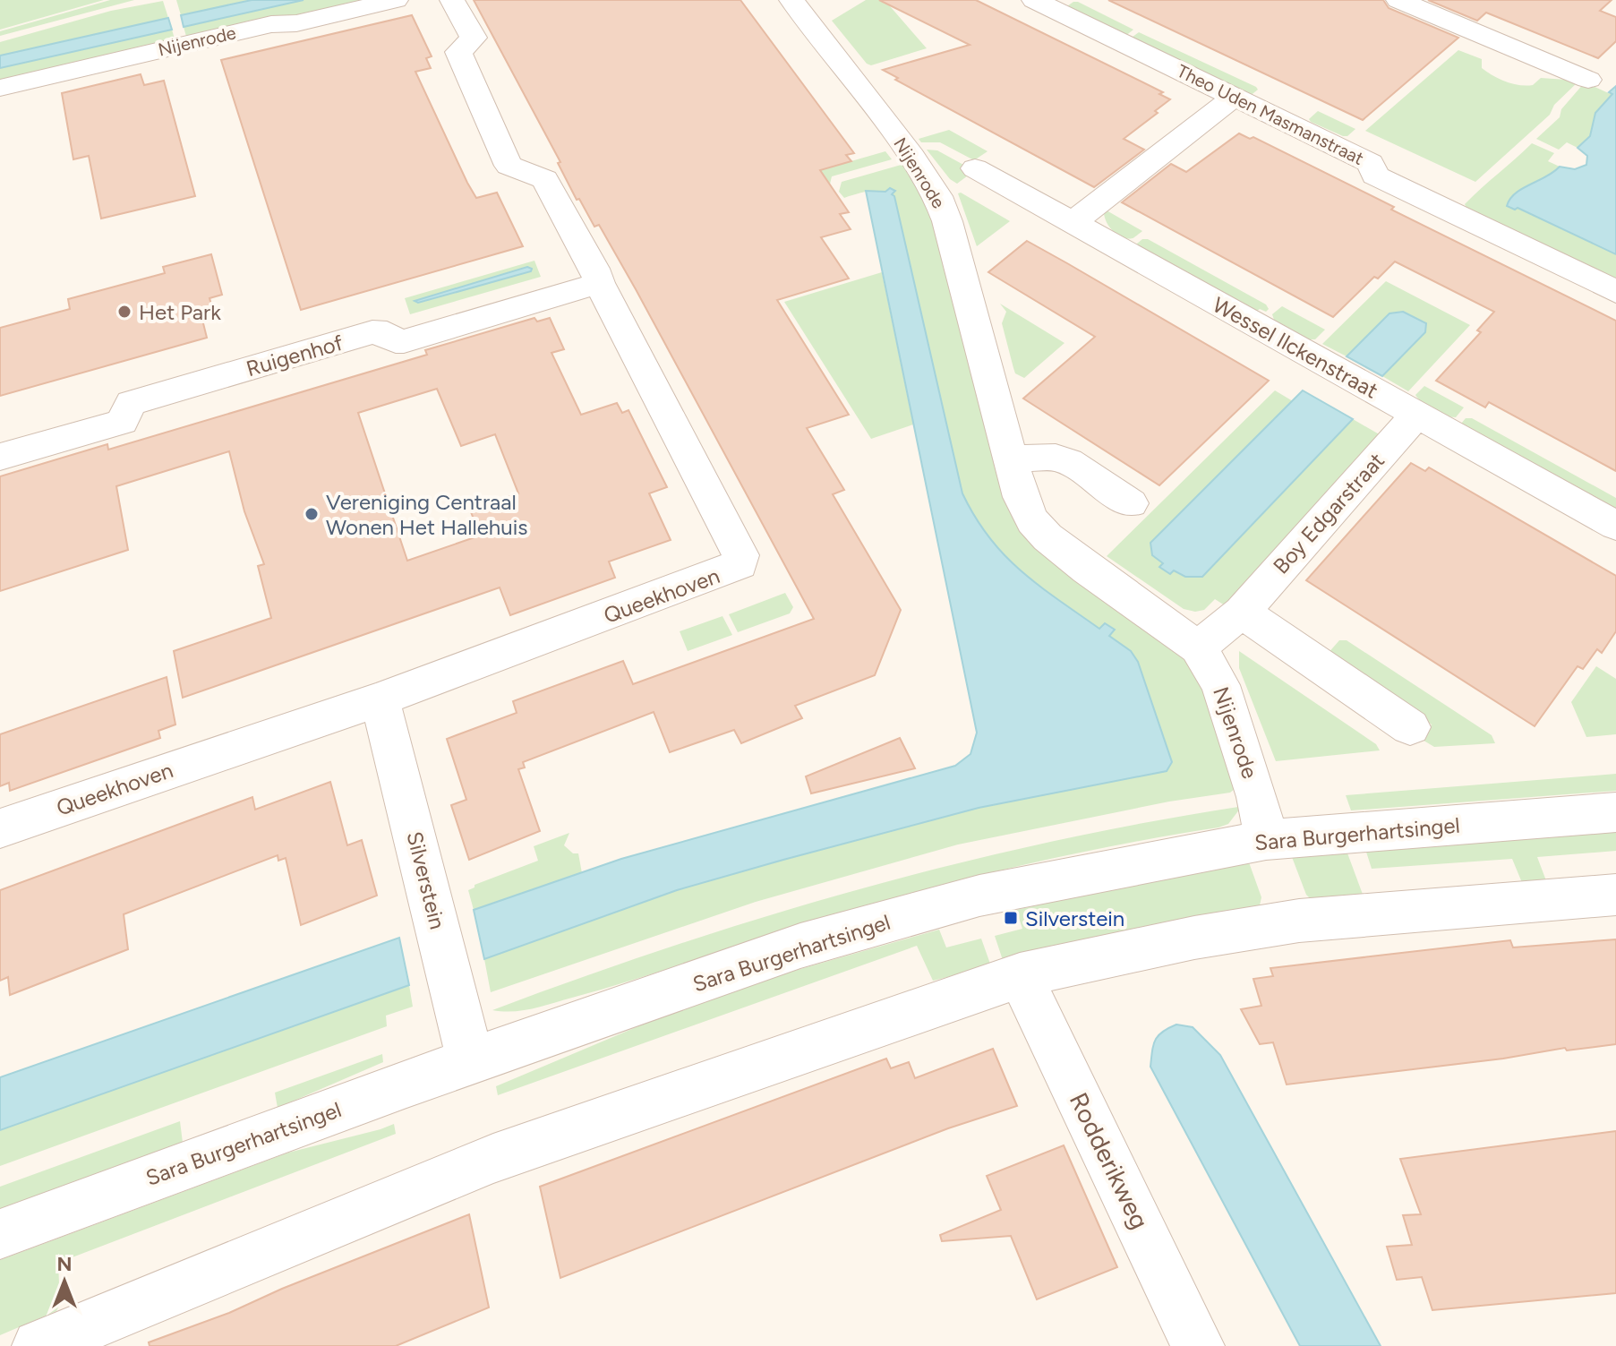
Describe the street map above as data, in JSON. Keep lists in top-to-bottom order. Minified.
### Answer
{"streets":{"street":["Nijenrode","Theo Uden Masmanstraat","Wessel Ilckenstraat","Ruigenhof","Boy Edgarstraat","Queekhoven","Sara Burgerhartsingel","Silverstein","Rodderikweg"]},"crossings":[["Nijenrode","Boy Edgarstraat"],["Nijenrode","Sara Burgerhartsingel"],["Wessel Ilckenstraat","Boy Edgarstraat"],["Ruigenhof","Queekhoven"],["Queekhoven","Silverstein"],["Sara Burgerhartsingel","Silverstein"]],"places":{"other":["Het Park","Vereniging Centraal Wonen Het Hallehuis"],"transit":["Silverstein"]},"north":"top"}
